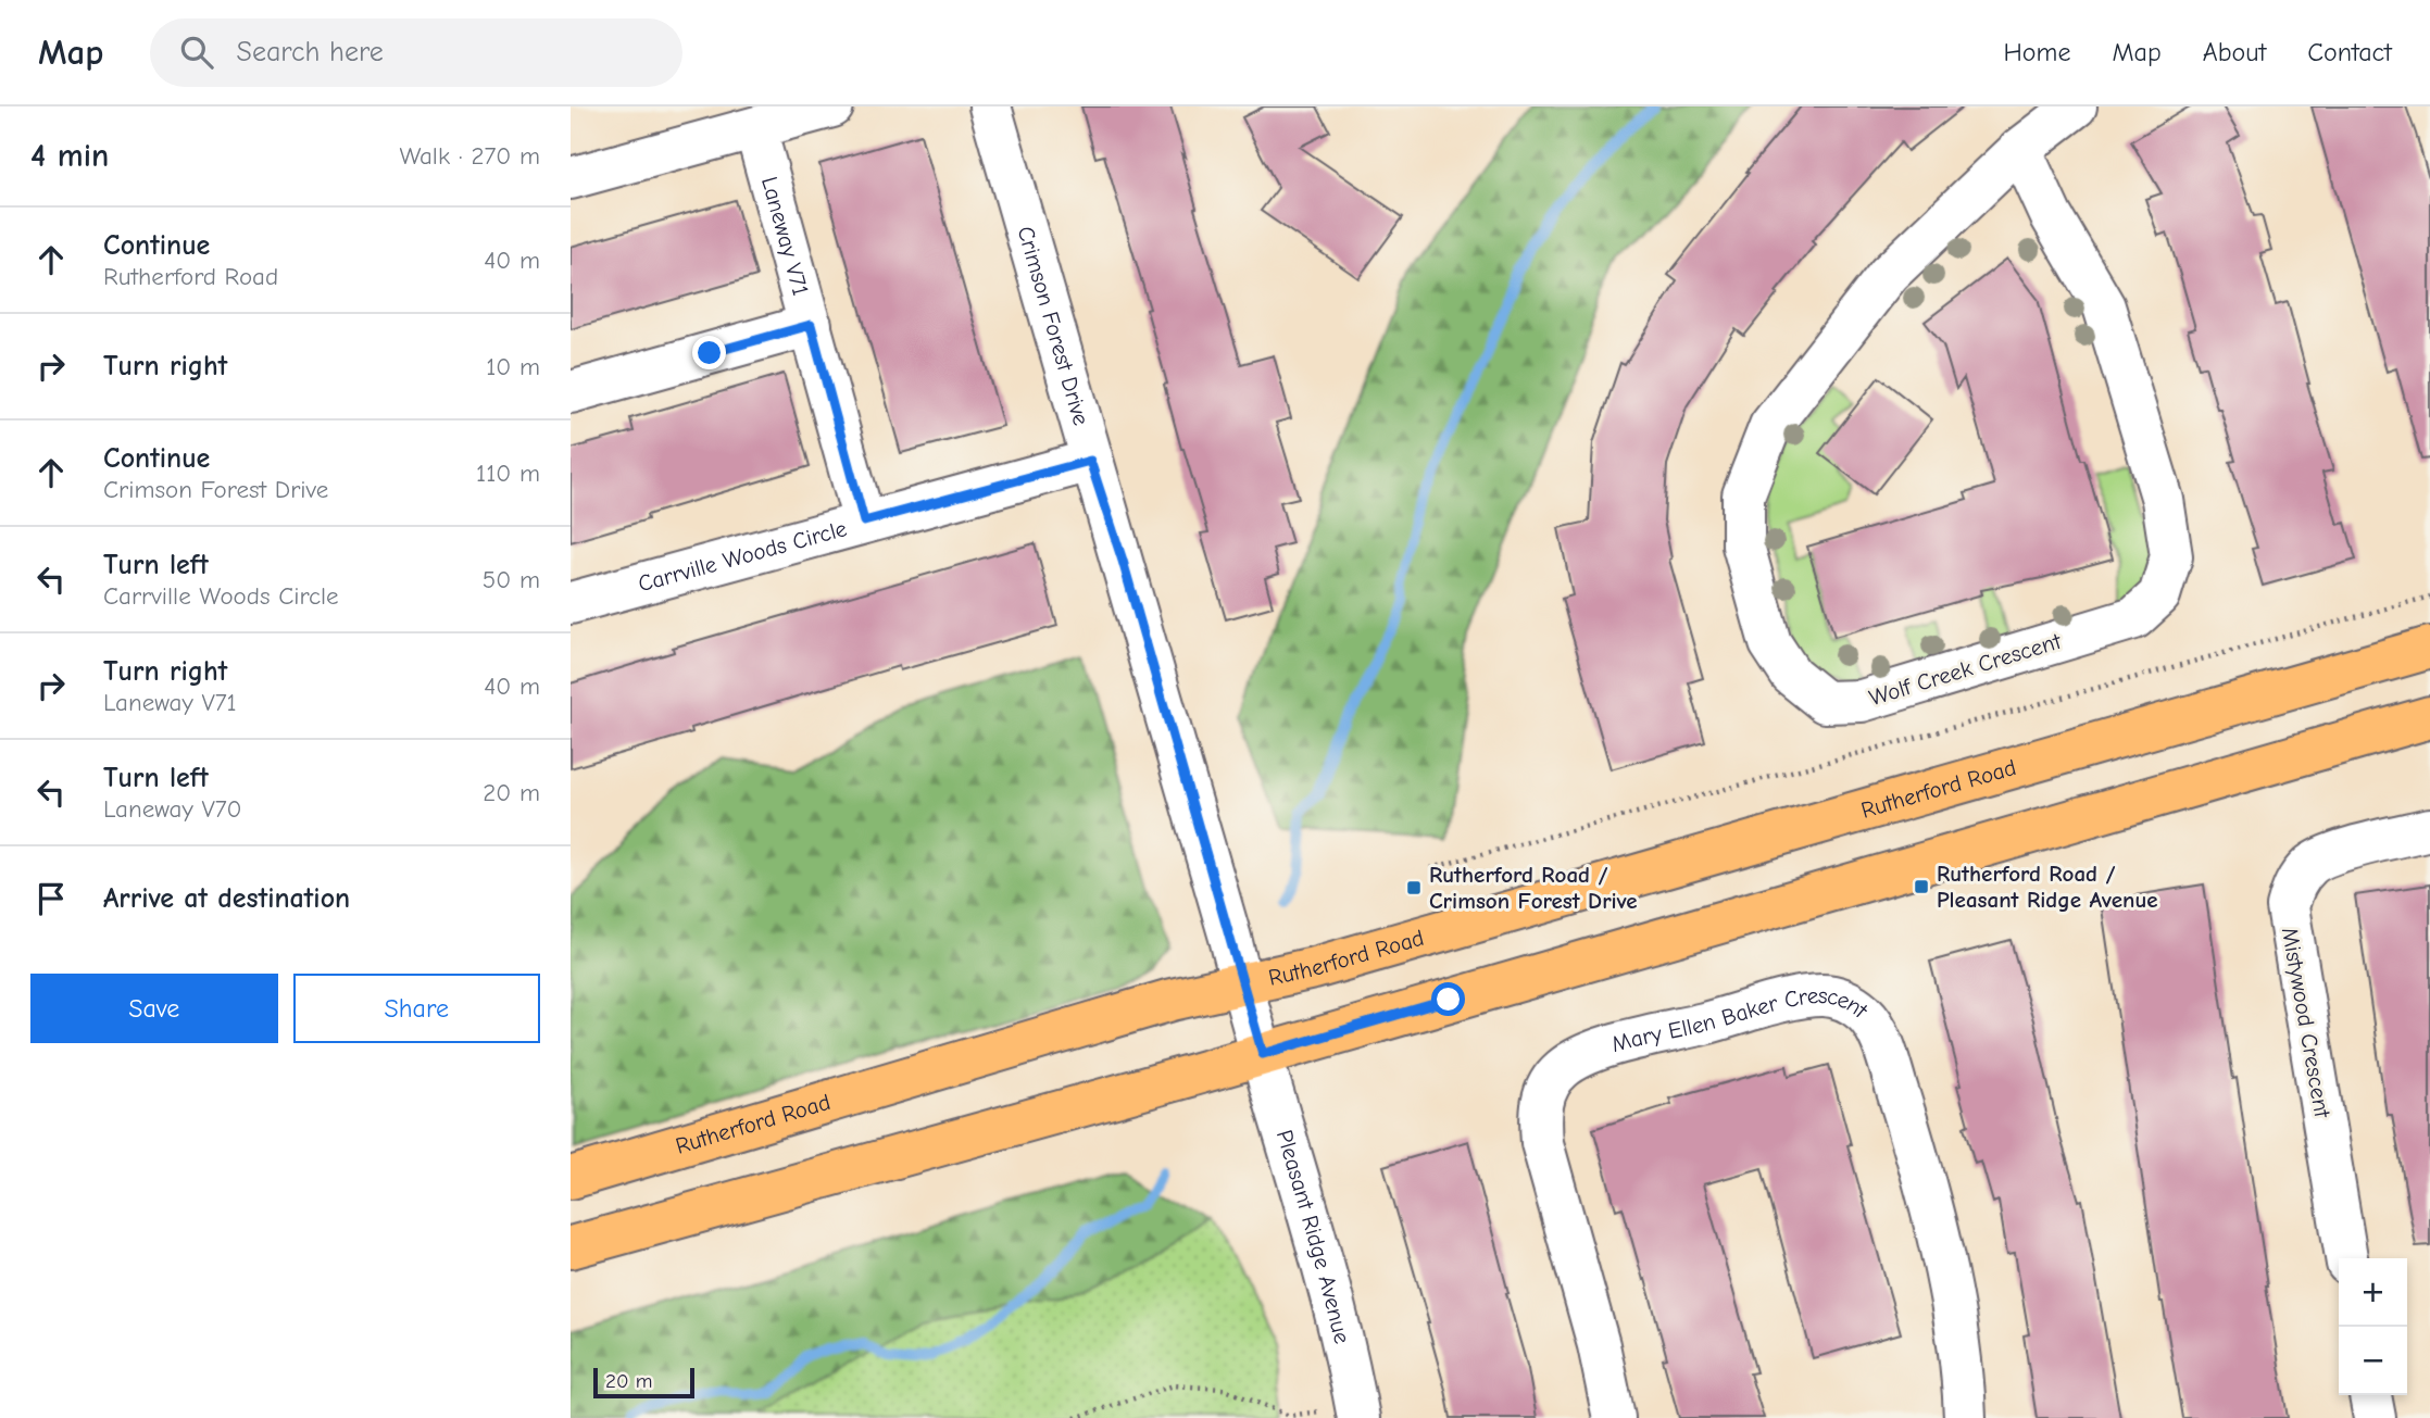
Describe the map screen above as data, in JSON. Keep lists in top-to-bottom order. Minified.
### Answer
{"streets":{"main road":["Rutherford Road"],"street":["Laneway V71","Crimson Forest Drive","Carrville Woods Circle","Wolf Creek Crescent","Mistywood Crescent","Mary Ellen Baker Crescent","Pleasant Ridge Avenue"]},"crossings":[["Laneway V71","Carrville Woods Circle"],["Crimson Forest Drive","Carrville Woods Circle"],["Crimson Forest Drive","Rutherford Road"],["Crimson Forest Drive","Pleasant Ridge Avenue"],["Rutherford Road","Pleasant Ridge Avenue"]],"places":{"transit":["Rutherford Road / Pleasant Ridge Avenue","Rutherford Road / Crimson Forest Drive"]},"scale_bar":"20 m","page":{"header":"Map","search":"Search here","nav":["Home","Map","About","Contact"],"heading":["4 min","Walk · 270 m"],"list":[["Continue","Rutherford Road","40 m"],["Turn right","10 m"],["Continue","Crimson Forest Drive","110 m"],["Turn left","Carrville Woods Circle","50 m"],["Turn right","Laneway V71","40 m"],["Turn left","Laneway V70","20 m"],"Arrive at destination"],"buttons":["Save","Share"],"map_buttons":["+","−"],"scale":"20 m"}}
